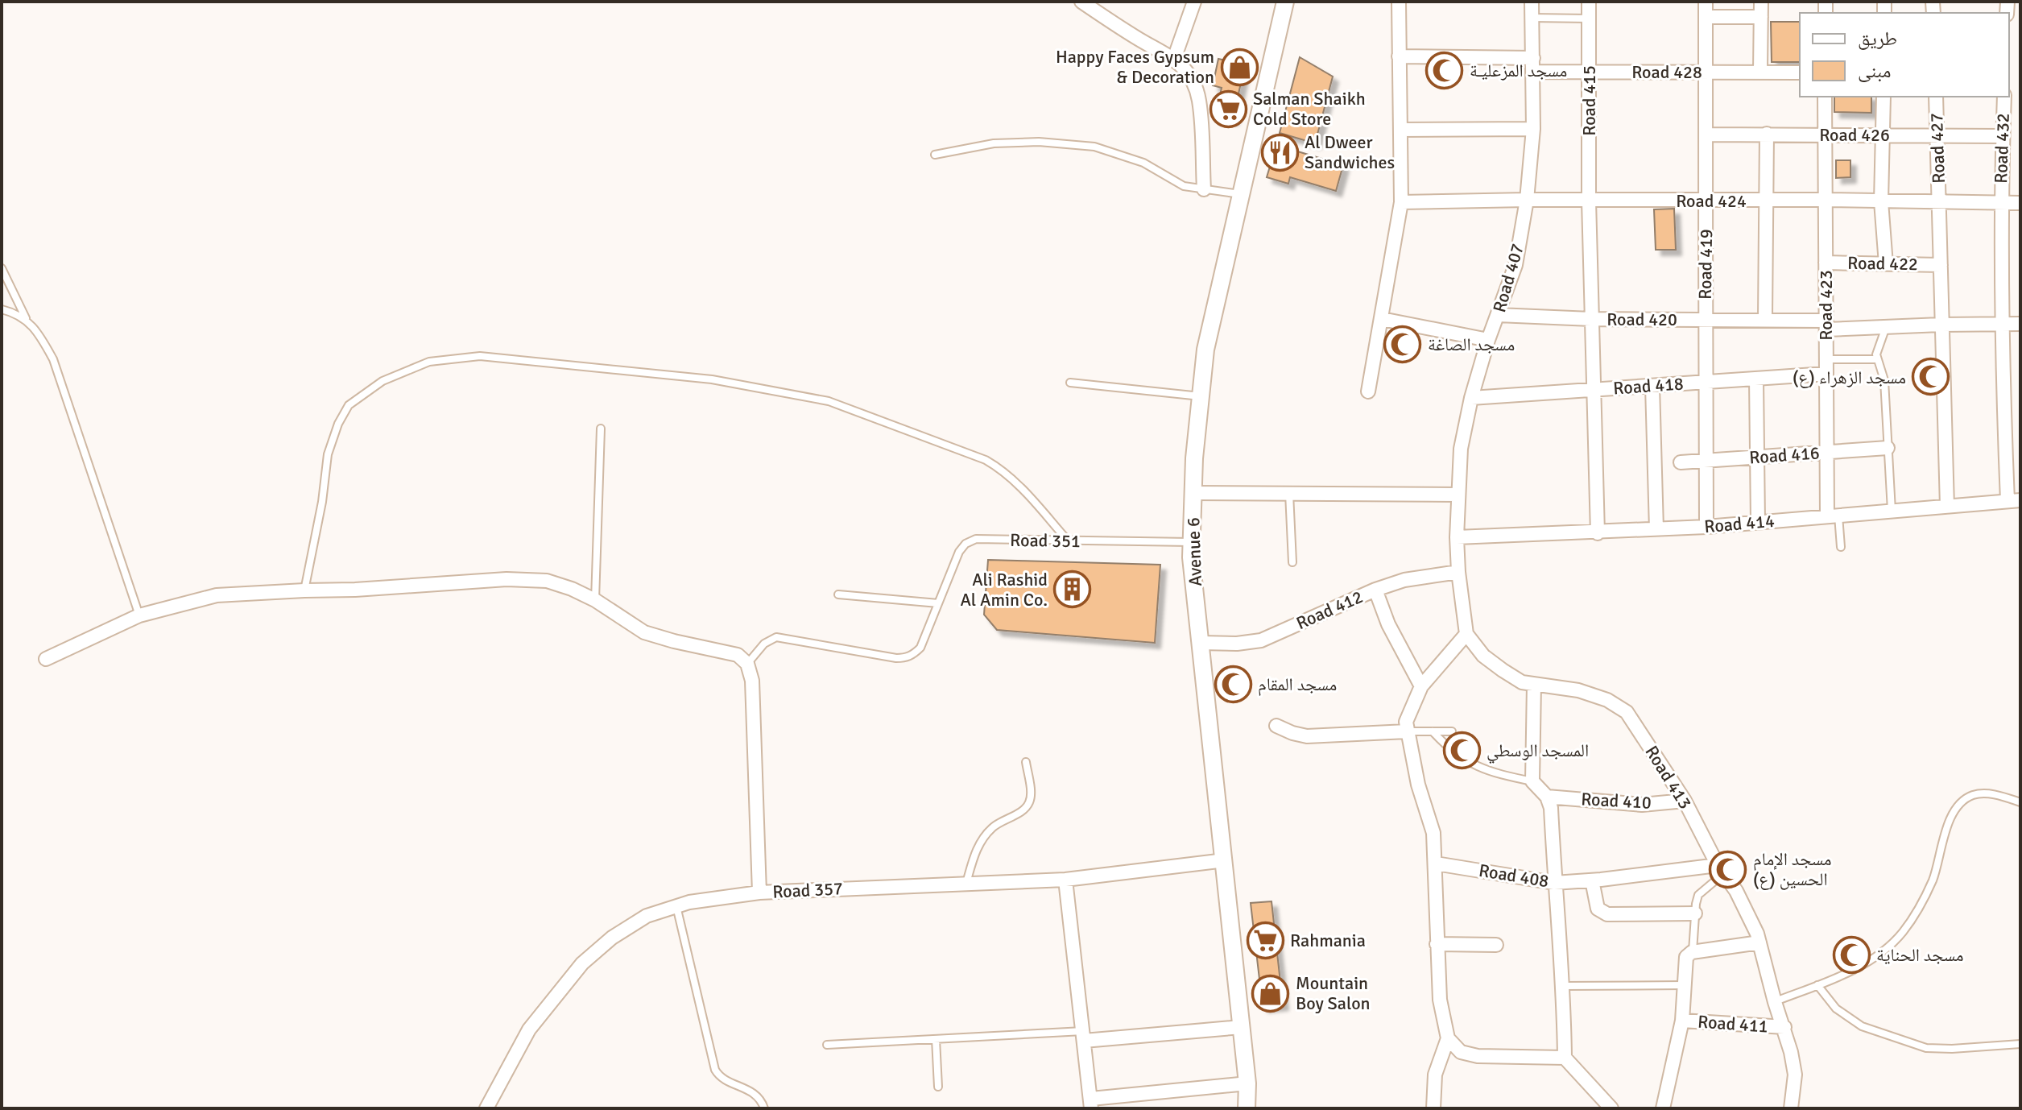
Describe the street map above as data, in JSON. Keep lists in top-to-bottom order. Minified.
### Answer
{"streets":{"street":["Road 428","Road 415","Road 426","Road 427","Road 432","Road 424","Road 422","Road 419","Road 407","Road 423","Road 420","Road 418","Road 416","Road 414","Avenue 6","Road 412","Road 413","Road 410","Road 408","Road 357","Road 411"],"lane":["Road 351"]},"crossings":[["Road 428","Road 415"],["Road 428","Road 419"],["Road 428","Road 407"],["Road 415","Road 424"],["Road 415","Road 420"],["Road 415","Road 418"],["Road 415","Road 414"],["Road 426","Road 427"],["Road 426","Road 432"],["Road 426","Road 419"],["Road 426","Road 423"],["Road 427","Road 424"],["Road 427","Road 422"],["Road 427","Road 420"],["Road 427","Road 414"],["Road 432","Road 424"],["Road 432","Road 420"],["Road 432","Road 414"],["Road 424","Road 419"],["Road 424","Road 407"],["Road 424","Road 423"],["Road 422","Road 423"],["Road 419","Road 420"],["Road 419","Road 418"],["Road 419","Road 416"],["Road 419","Road 414"],["Road 407","Road 420"],["Road 407","Road 418"],["Road 407","Road 414"],["Road 423","Road 420"],["Road 423","Road 418"],["Road 423","Road 416"],["Road 423","Road 414"],["Road 351","Avenue 6"],["Avenue 6","Road 412"],["Avenue 6","Road 357"],["Road 413","Road 410"],["Road 413","Road 408"],["Road 413","Road 411"]],"places":{"shop":["Happy Faces Gypsum & Decoration","Mountain Boy Salon"],"mosque":["مسجد المزعليـة","مسجد الصاغة","مسجد الزهراء (ع)","مسجد المقام","المسجد الوسطي","مسجد الإمام الحسين (ع)","مسجد الحناية"],"supermarket":["Salman Shaikh Cold Store","Rahmania"],"restaurant":["Al Dweer Sandwiches"],"building":["Ali Rashid Al Amin Co."]},"legend":["طريق","مبنى"]}
